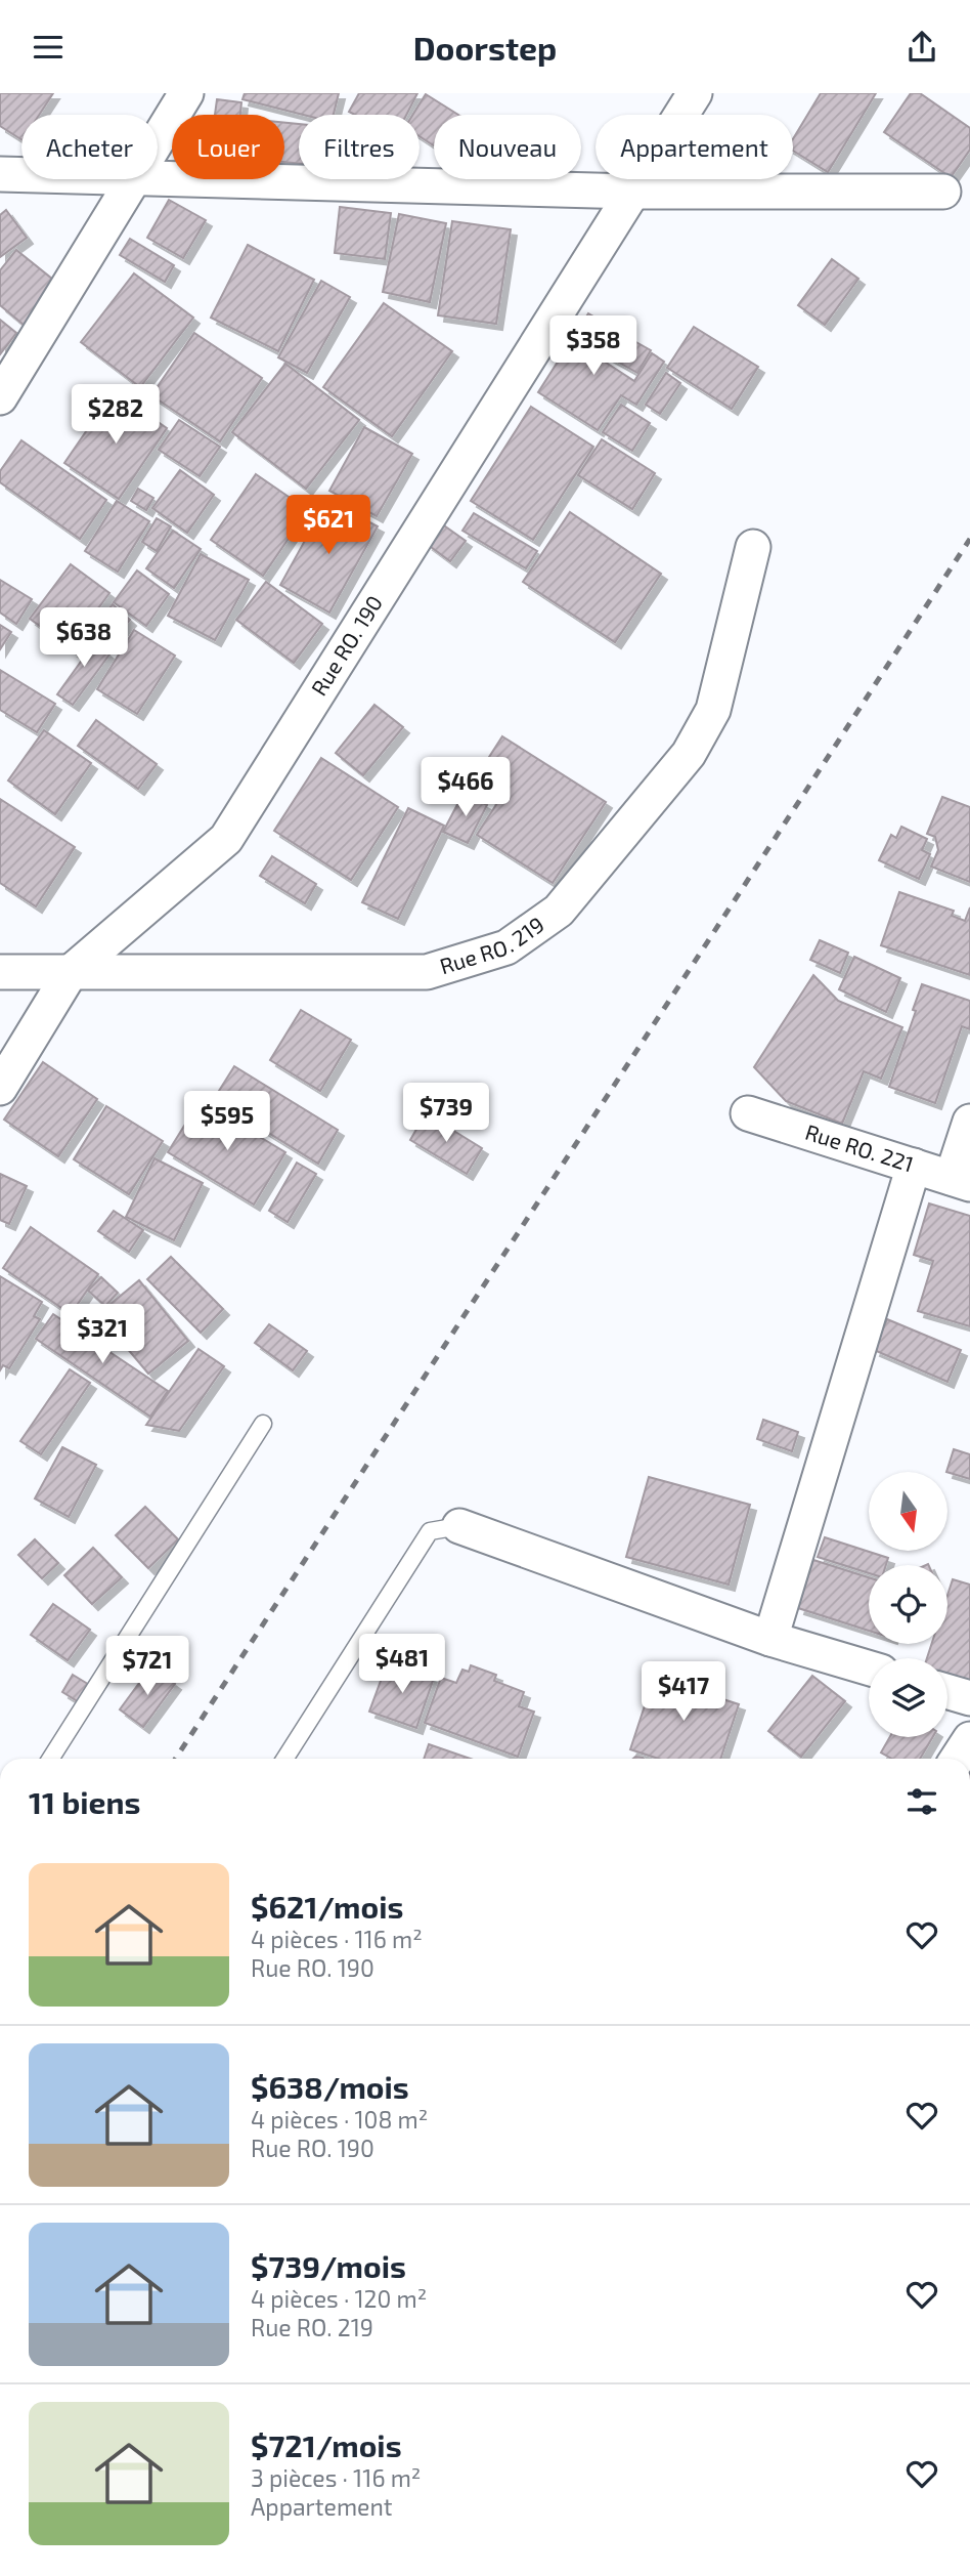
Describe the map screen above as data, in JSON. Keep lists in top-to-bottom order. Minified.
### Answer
{"streets":{"street":["Rue RO. 190","Rue RO. 219","Rue RO. 221"]},"crossings":[["Rue RO. 190","Rue RO. 219"]],"north":"bottom","page":{"header":"Doorstep","chip":["Acheter","Louer","Filtres","Nouveau","Appartement"],"price":["$358","$282","$621","$638","$466","$739","$595","$321","$481","$721","$417"],"heading":"11 biens","list":[{"name":"$621/mois","note":"4 pièces · 116 m² · Rue RO. 190"},{"name":"$638/mois","note":"4 pièces · 108 m² · Rue RO. 190"},{"name":"$739/mois","note":"4 pièces · 120 m² · Rue RO. 219"},{"name":"$721/mois","note":"3 pièces · 116 m² · Appartement"}]}}
